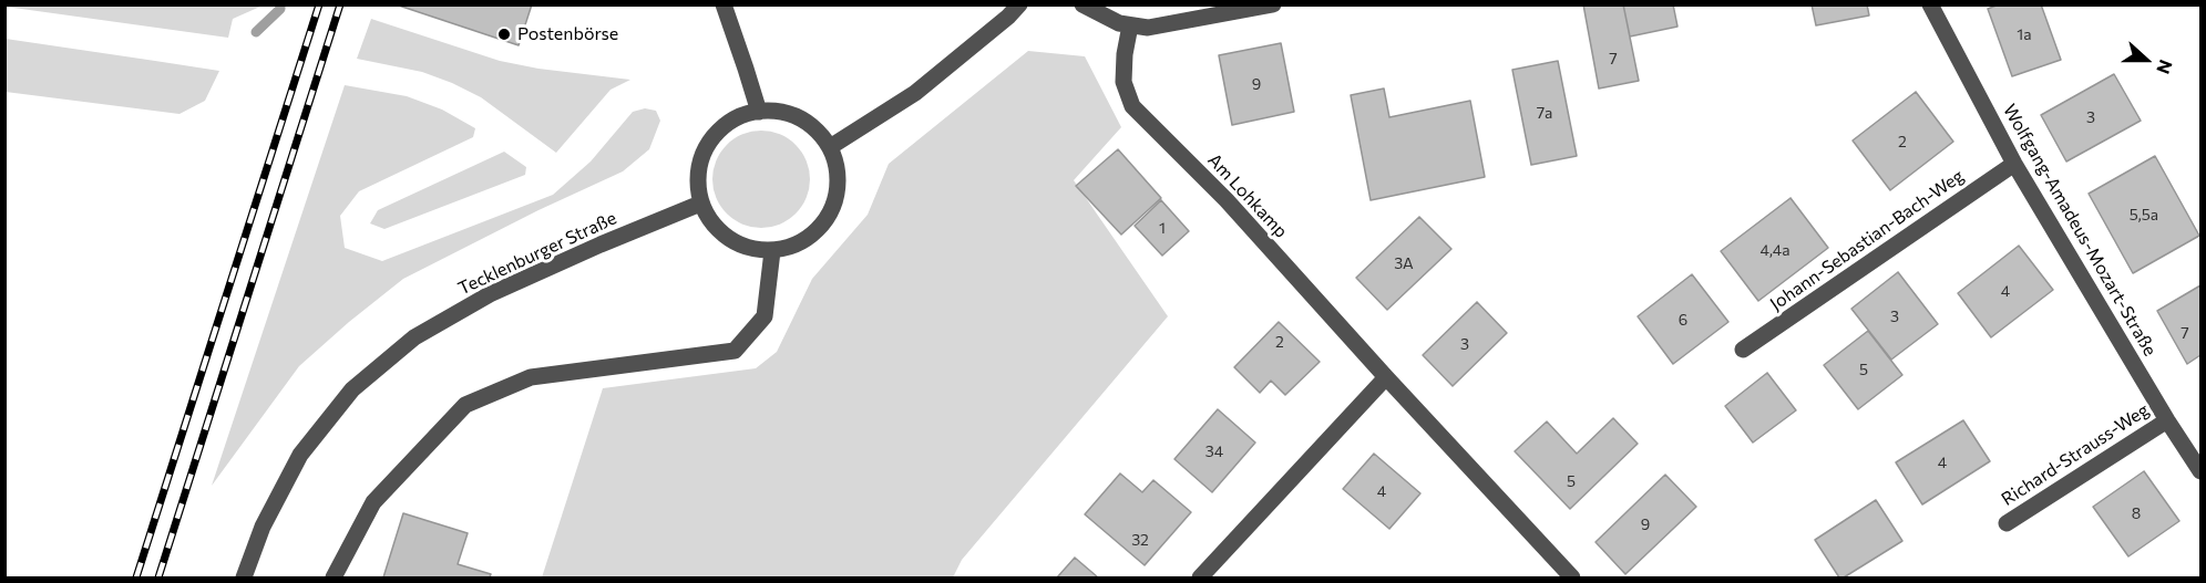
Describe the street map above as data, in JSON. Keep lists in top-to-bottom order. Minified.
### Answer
{"streets":{"street":["Am Lohkamp","Wolfgang-Amadeus-Mozart-Straße","Johann-Sebastian-Bach-Weg","Tecklenburger Straße","Richard-Strauss-Weg"]},"crossings":[["Wolfgang-Amadeus-Mozart-Straße","Johann-Sebastian-Bach-Weg"],["Wolfgang-Amadeus-Mozart-Straße","Richard-Strauss-Weg"]],"places":["Postenbörse"],"house_numbers":["1a","7","9","7a","3","2","5,5a","1","4,4a","3A","4","3","6","7","2","3","5","34","4","5","4","8","9","32"],"north":"right"}
